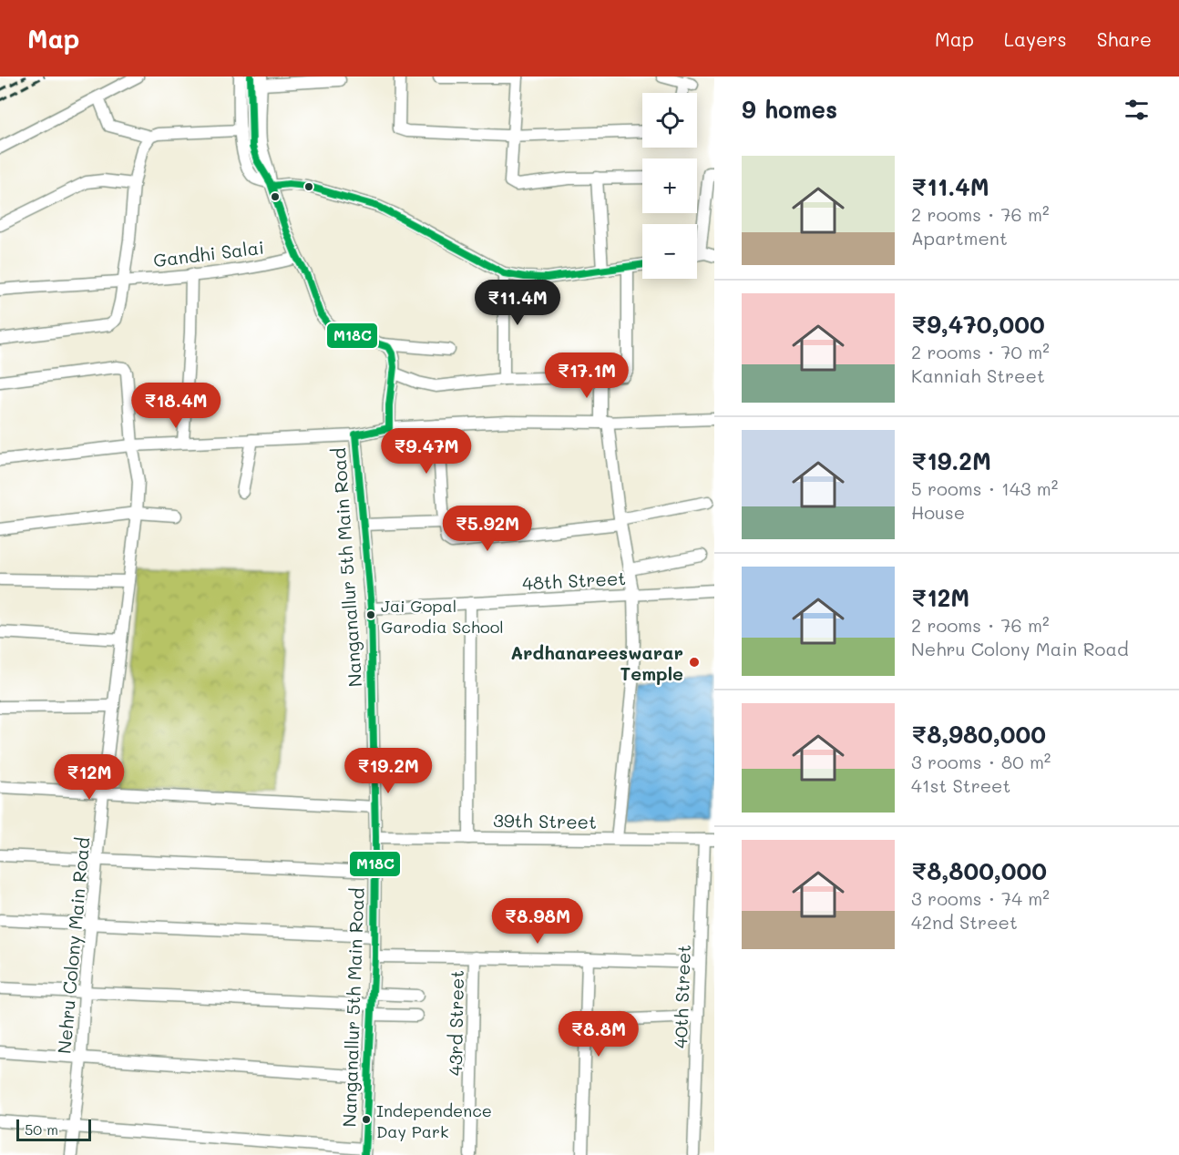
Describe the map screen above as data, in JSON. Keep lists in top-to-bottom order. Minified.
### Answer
{"streets":{"street":["Gandhi Salai","Nanganallur 5th Main Road","48th Street","39th Street","Nehru Colony Main Road","40th Street","43rd Street"]},"crossings":[["Nanganallur 5th Main Road","48th Street"],["Nanganallur 5th Main Road","39th Street"],["39th Street","40th Street"]],"places":["Jai Gopal Garodia School","Ardhanareeswarar Temple","Independence Day Park"],"lines":["transit line M18C"],"scale_bar":"50 m","page":{"header":"Map","nav":["Map","Layers","Share"],"heading":"9 homes","map_buttons":["+","−"],"list":[{"name":"₹11.4M","note":"2 rooms · 76 m² · Apartment"},{"name":"₹9,470,000","note":"2 rooms · 70 m² · Kanniah Street"},{"name":"₹19.2M","note":"5 rooms · 143 m² · House"},{"name":"₹12M","note":"2 rooms · 76 m² · Nehru Colony Main Road"},{"name":"₹8,980,000","note":"3 rooms · 80 m² · 41st Street"},{"name":"₹8,800,000","note":"3 rooms · 74 m² · 42nd Street"}],"price":["₹11.4M","₹17.1M","₹18.4M","₹9.47M","₹5.92M","₹19.2M","₹12M","₹8.98M","₹8.8M"],"scale":"50 m"}}
